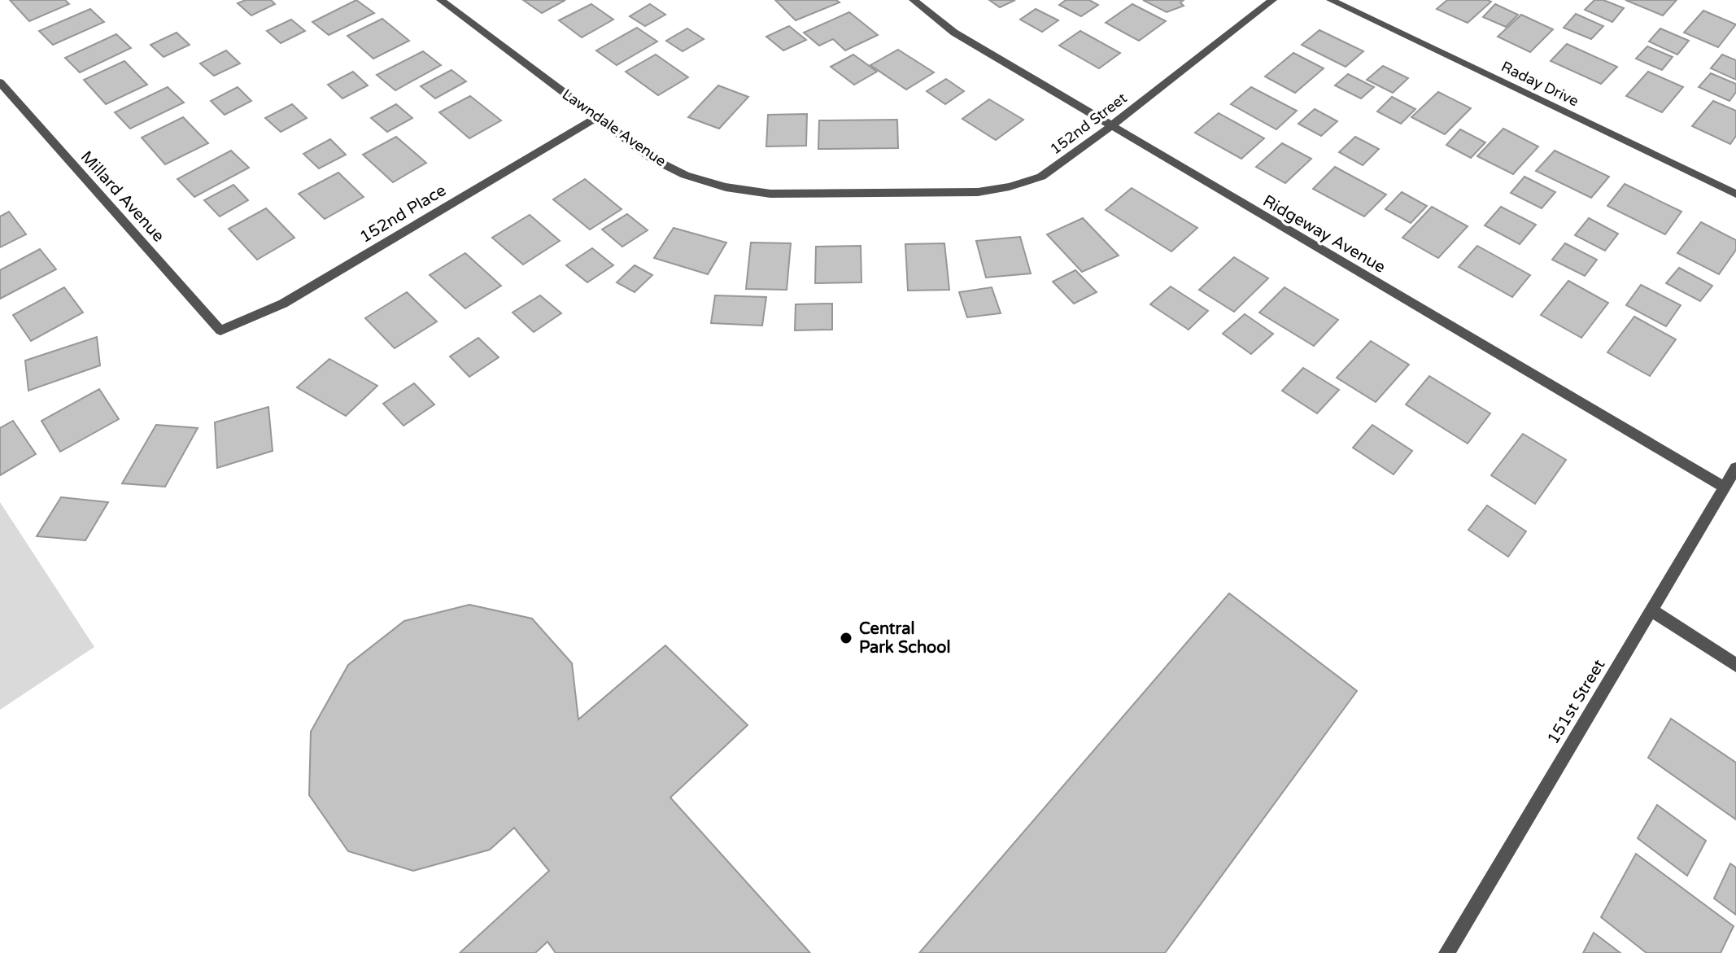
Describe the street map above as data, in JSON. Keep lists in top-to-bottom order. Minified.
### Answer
{"streets":{"street":["Raday Drive","152nd Street","Lawndale Avenue","Millard Avenue","152nd Place","Ridgeway Avenue","151st Street"]},"crossings":[["152nd Street","Lawndale Avenue"],["152nd Street","Ridgeway Avenue"],["Lawndale Avenue","152nd Place"],["Millard Avenue","152nd Place"],["Ridgeway Avenue","151st Street"]],"places":["Central Park School"]}
